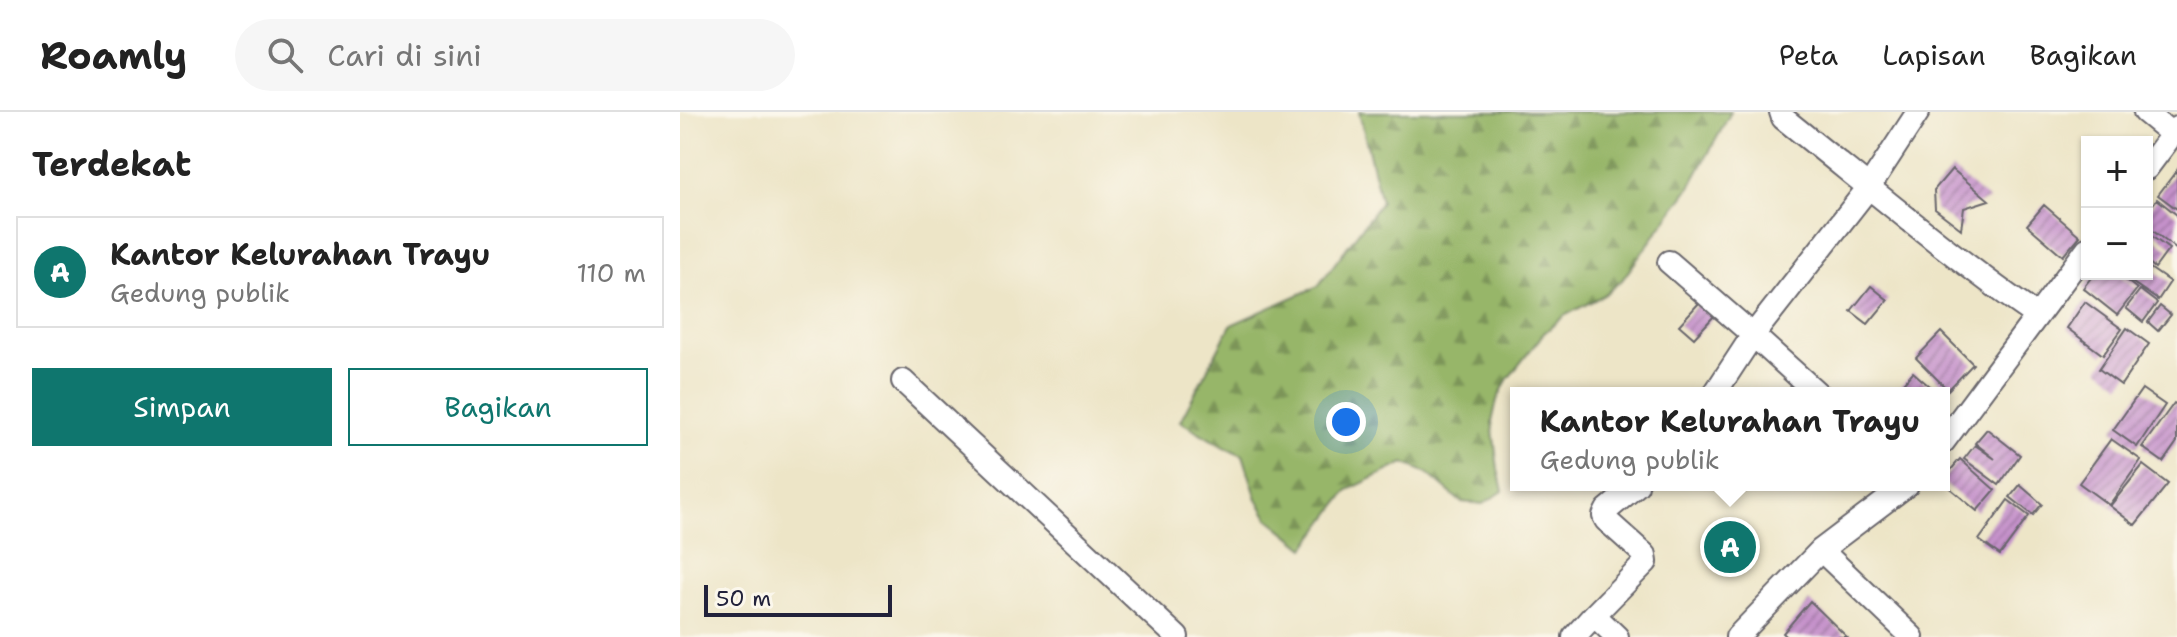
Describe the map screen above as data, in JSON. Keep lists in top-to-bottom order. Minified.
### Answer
{"scale_bar":"50 m","page":{"header":"Roamly","search":"Cari di sini","nav":["Peta","Lapisan","Bagikan"],"heading":"Terdekat","map_buttons":["+","−"],"list":[{"mark":"A","name":"Kantor Kelurahan Trayu","note":"Gedung publik","value":"110 m"}],"buttons":["Simpan","Bagikan"],"popup":["Kantor Kelurahan Trayu","Gedung publik"],"pins":"A","scale":"50 m"}}
